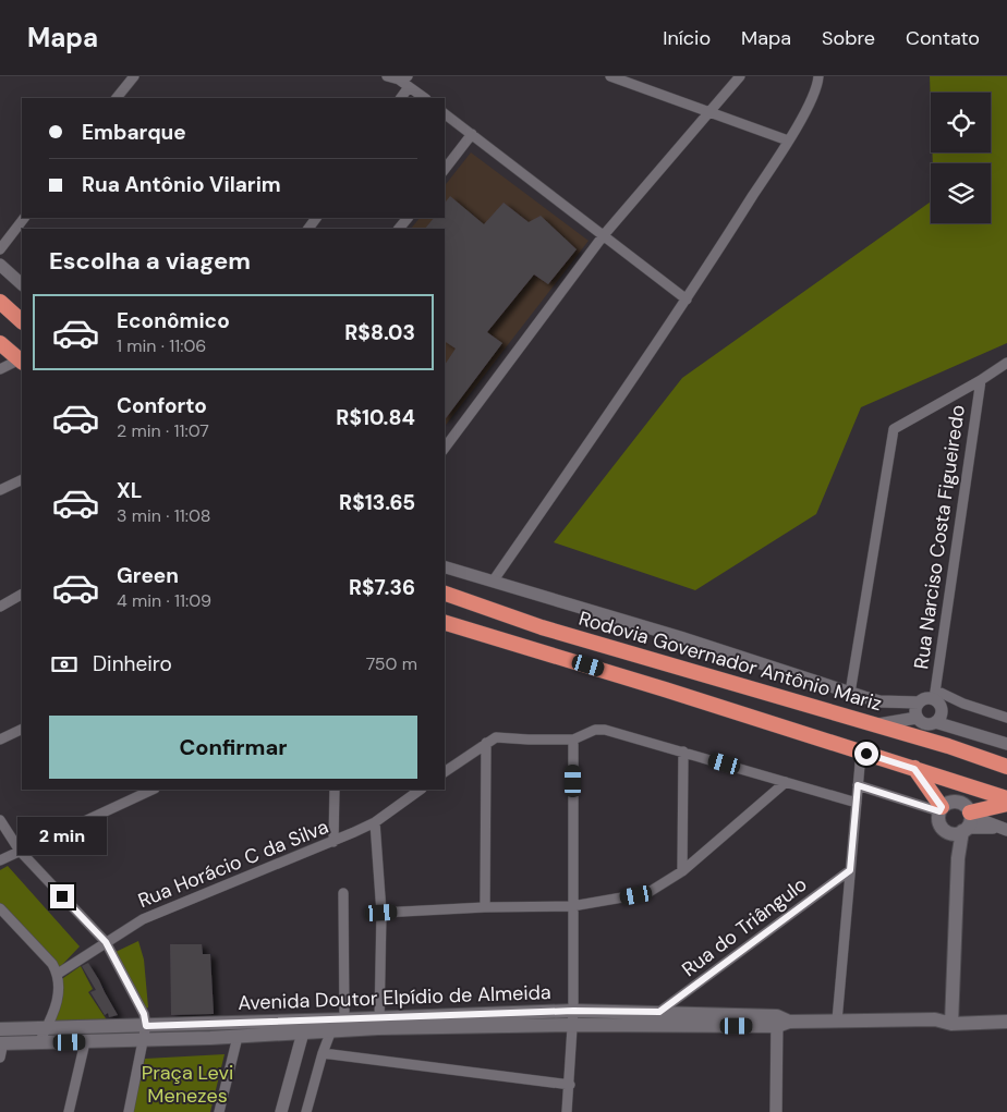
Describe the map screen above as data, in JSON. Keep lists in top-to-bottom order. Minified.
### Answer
{"streets":{"highway":["Rodovia Governador Antônio Mariz"],"main road":["Avenida Doutor Elpídio de Almeida"],"street":["Rua Narciso Costa Figueiredo","Rua Horácio C da Silva","Rua do Triângulo"]},"crossings":[["Rua do Triângulo","Avenida Doutor Elpídio de Almeida"]],"parks":["Praça Levi Menezes"],"page":{"header":"Mapa","nav":["Início","Mapa","Sobre","Contato"],"banner":["Embarque","Rua Antônio Vilarim"],"heading":"Escolha a viagem","list":[{"name":"Econômico","note":"1 min · 11:06","value":"R$8.03"},{"name":"Conforto","note":"2 min · 11:07","value":"R$10.84"},{"name":"XL","note":"3 min · 11:08","value":"R$13.65"},{"name":"Green","note":"4 min · 11:09","value":"R$7.36"}],"pay":["Dinheiro","750 m"],"buttons":"Confirmar","bubble":"2 min"}}
